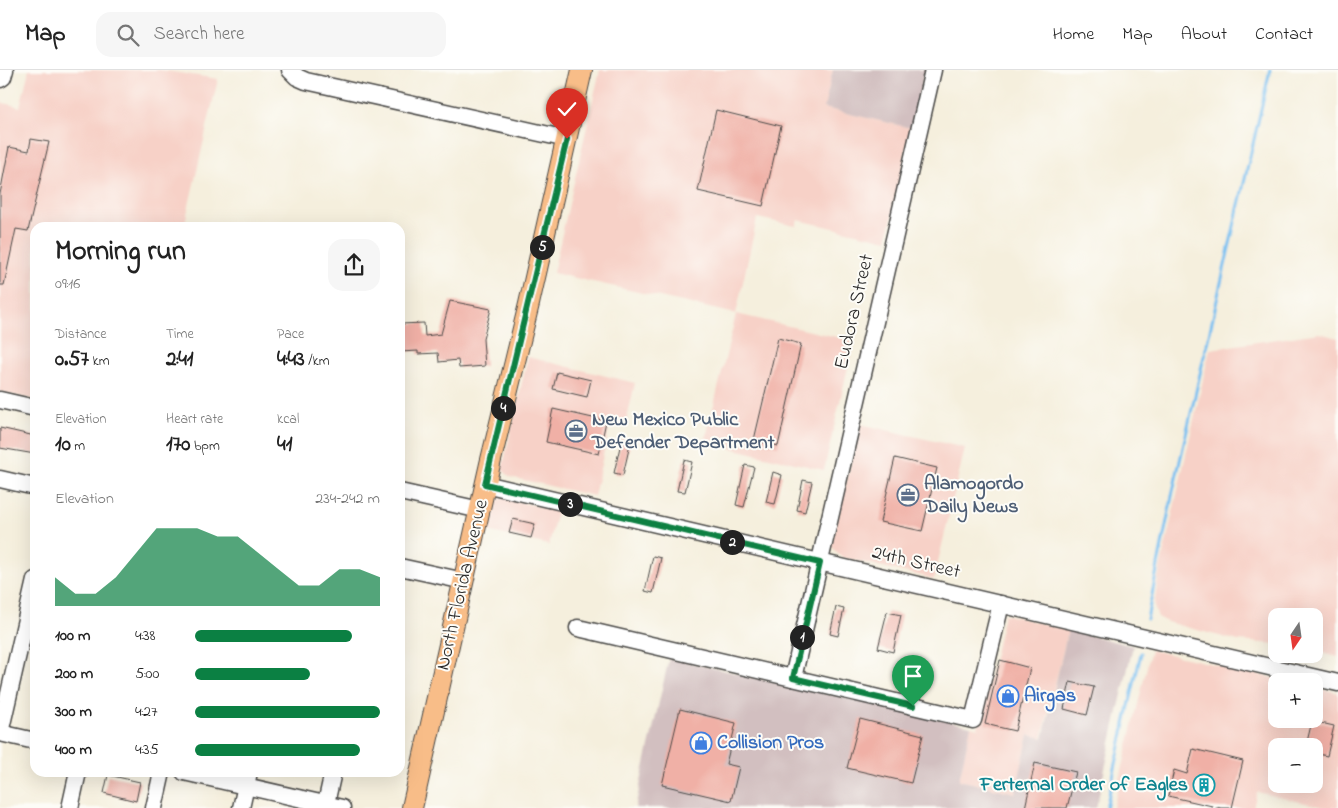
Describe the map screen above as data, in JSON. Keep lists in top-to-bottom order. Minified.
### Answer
{"streets":{"main road":["North Florida Avenue"],"street":["Eudora Street","24th Street"]},"crossings":[["Eudora Street","24th Street"],["24th Street","North Florida Avenue"]],"places":{"office":["New Mexico Public Defender Department","Alamogordo Daily News"],"shop":["Airgas","Collision Pros"],"building":["Ferternal Order of Eagles"]},"north":"bottom","page":{"header":"Map","search":"Search here","nav":["Home","Map","About","Contact"],"heading":["Morning run","09:16"],"pins":["5","4","3","2","1"],"stats":[["Distance","0.57 km"],["Time","2:41"],["Pace","4:43 /km"],["Elevation","10 m"],["Heart rate","170 bpm"],["kcal","41"]],"chart":["Elevation","234–242 m"],"map_buttons":["+","−"],"list":[{"name":"100 m","note":"4:38"},{"name":"200 m","note":"5:00"},{"name":"300 m","note":"4:27"},{"name":"400 m","note":"4:35"}]}}
